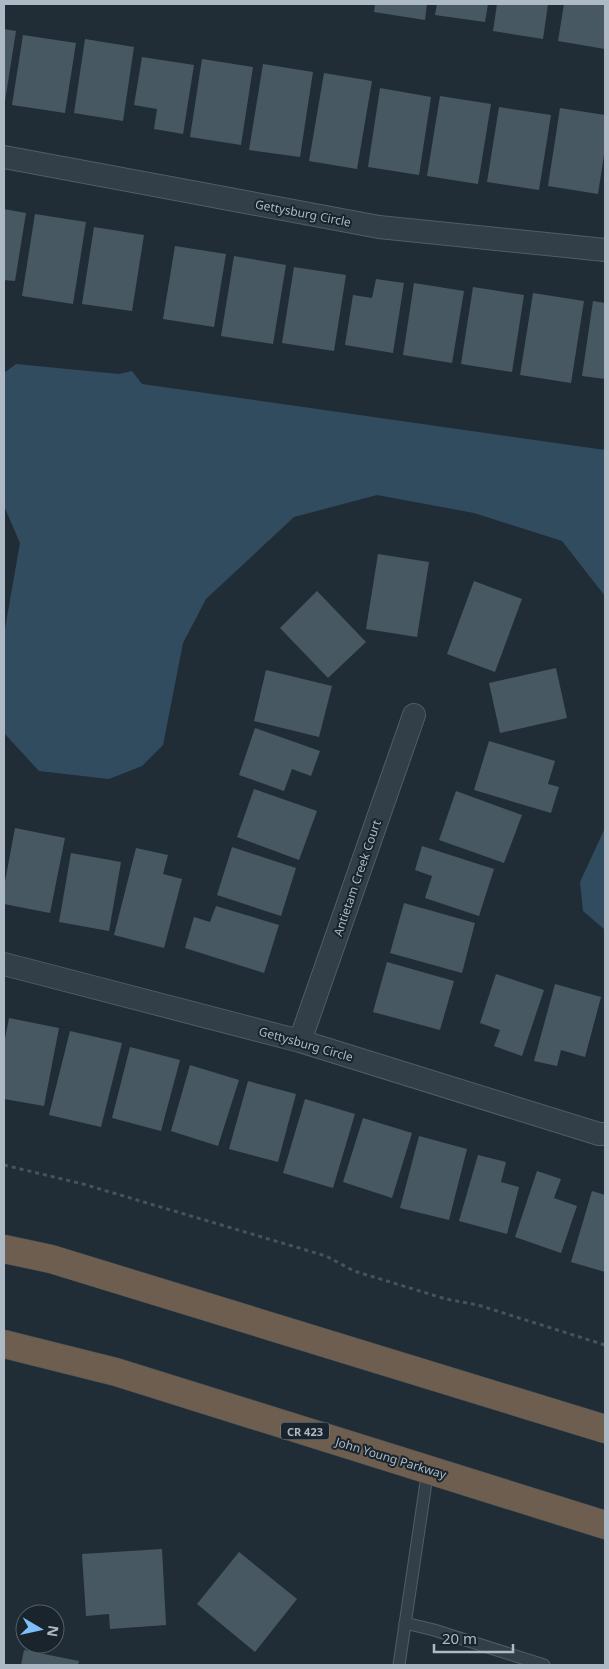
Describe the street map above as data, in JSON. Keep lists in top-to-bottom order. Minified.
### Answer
{"streets":{"highway":["CR 423","John Young Parkway"],"street":["Gettysburg Circle","Antietam Creek Court"]},"crossings":[["Gettysburg Circle","Antietam Creek Court"]],"scale_bar":"20 m","north":"right"}
